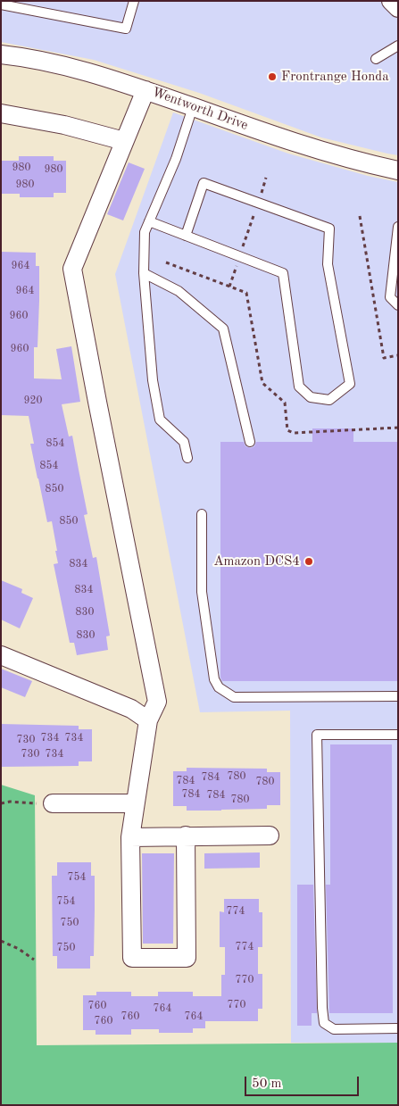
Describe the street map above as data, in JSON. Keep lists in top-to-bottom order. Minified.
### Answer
{"streets":{"street":["Wentworth Drive"]},"places":["Frontrange Honda","Amazon DCS4"],"house_numbers":["980","980","980","964","964","960","960","920","854","854","850","850","834","834","830","830","734","734","730","730","734","780","784","784","780","784","784","780","754","754","774","750","774","750","770","770","760","764","760","764","760"],"scale_bar":"50 m"}
